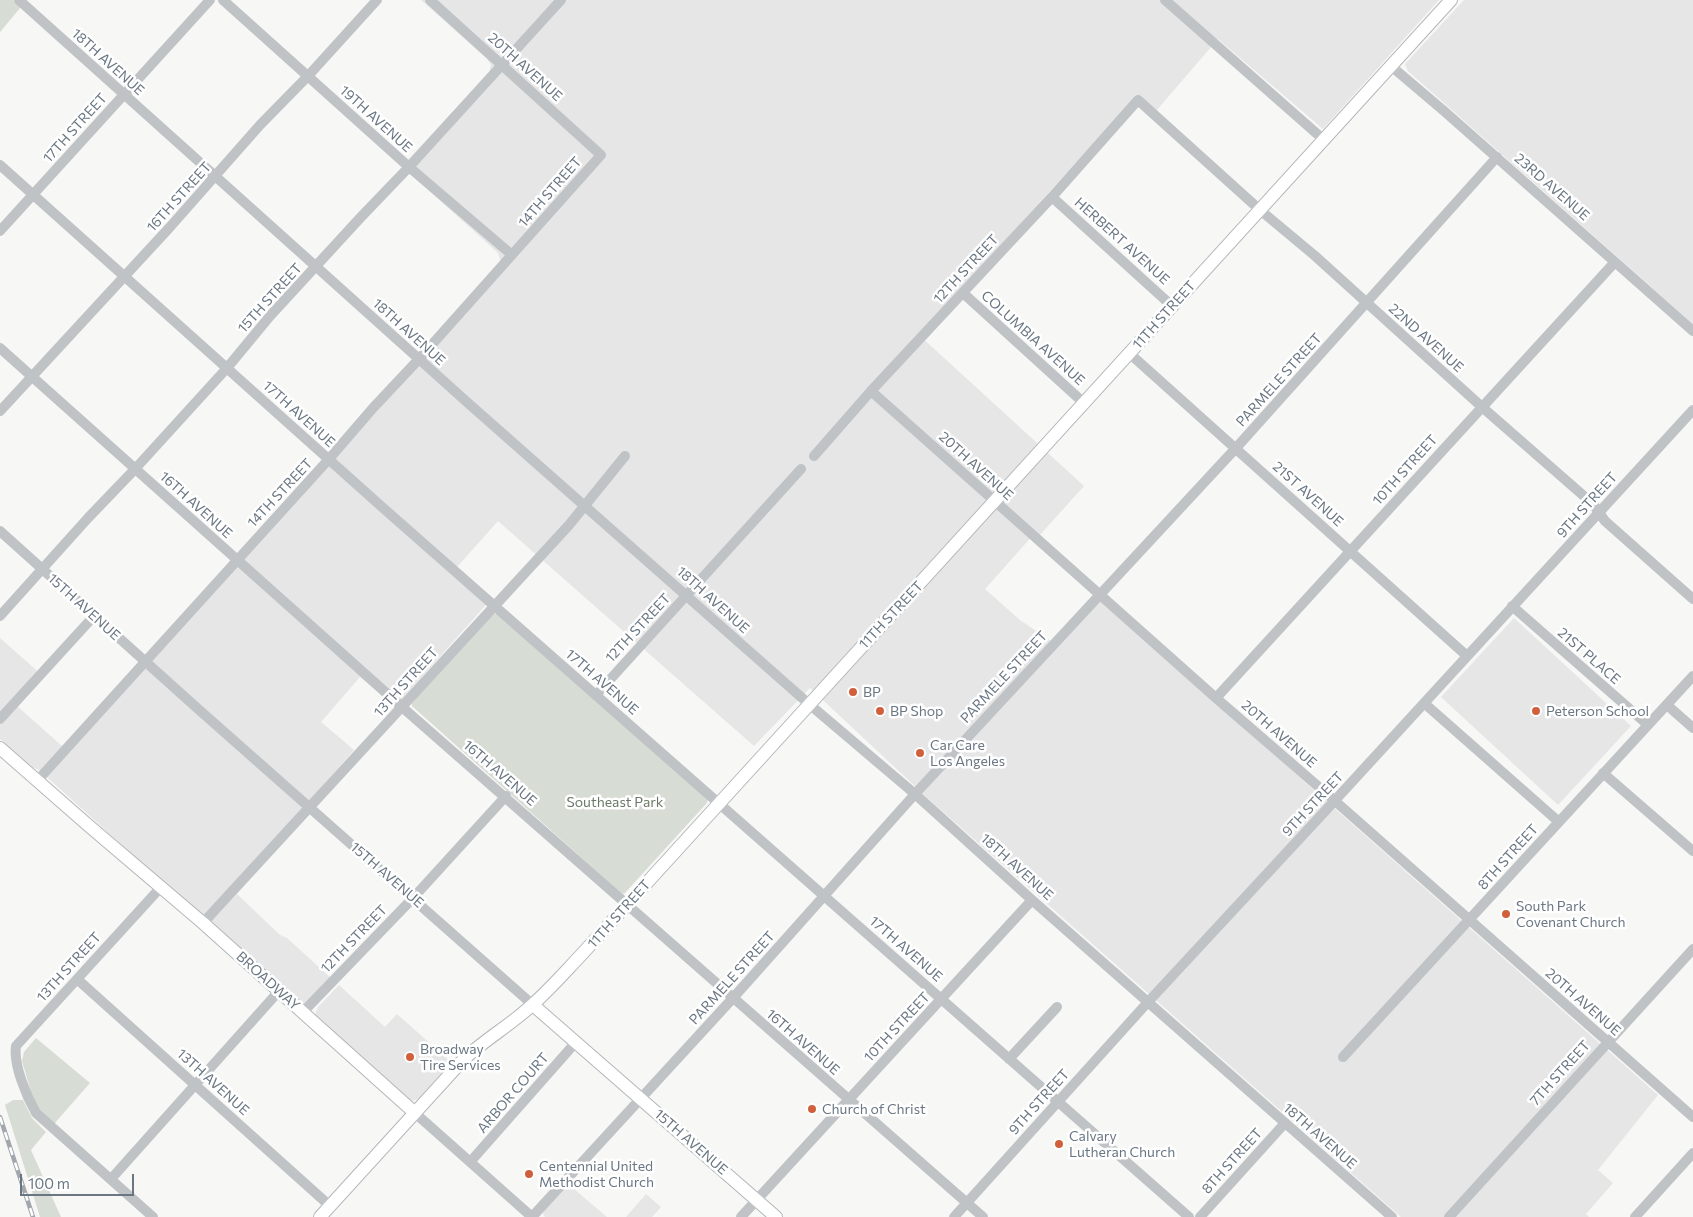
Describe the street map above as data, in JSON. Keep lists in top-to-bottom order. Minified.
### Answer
{"streets":{"main road":["11TH STREET","15TH AVENUE","BROADWAY"],"street":["18TH AVENUE","20TH AVENUE","19TH AVENUE","17TH STREET","23RD AVENUE","14TH STREET","16TH STREET","HERBERT AVENUE","12TH STREET","15TH STREET","COLUMBIA AVENUE","22ND AVENUE","PARMELE STREET","17TH AVENUE","10TH STREET","21ST AVENUE","16TH AVENUE","9TH STREET","21ST PLACE","13TH STREET","8TH STREET","7TH STREET","13TH AVENUE","ARBOR COURT"]},"crossings":[["18TH AVENUE","17TH STREET"],["18TH AVENUE","14TH STREET"],["18TH AVENUE","16TH STREET"],["18TH AVENUE","12TH STREET"],["18TH AVENUE","15TH STREET"],["18TH AVENUE","11TH STREET"],["18TH AVENUE","PARMELE STREET"],["18TH AVENUE","10TH STREET"],["18TH AVENUE","9TH STREET"],["18TH AVENUE","13TH STREET"],["18TH AVENUE","8TH STREET"],["20TH AVENUE","14TH STREET"],["20TH AVENUE","12TH STREET"],["20TH AVENUE","15TH STREET"],["20TH AVENUE","11TH STREET"],["20TH AVENUE","PARMELE STREET"],["20TH AVENUE","10TH STREET"],["20TH AVENUE","9TH STREET"],["20TH AVENUE","8TH STREET"],["20TH AVENUE","7TH STREET"],["19TH AVENUE","14TH STREET"],["19TH AVENUE","16TH STREET"],["19TH AVENUE","15TH STREET"],["17TH STREET","17TH AVENUE"],["23RD AVENUE","11TH STREET"],["23RD AVENUE","PARMELE STREET"],["23RD AVENUE","10TH STREET"],["14TH STREET","17TH AVENUE"],["14TH STREET","16TH AVENUE"],["14TH STREET","15TH AVENUE"],["14TH STREET","BROADWAY"],["16TH STREET","17TH AVENUE"],["16TH STREET","16TH AVENUE"],["HERBERT AVENUE","12TH STREET"],["HERBERT AVENUE","11TH STREET"],["12TH STREET","COLUMBIA AVENUE"],["12TH STREET","22ND AVENUE"],["12TH STREET","17TH AVENUE"],["12TH STREET","16TH AVENUE"],["12TH STREET","15TH AVENUE"],["12TH STREET","BROADWAY"],["15TH STREET","17TH AVENUE"],["15TH STREET","16TH AVENUE"],["15TH STREET","15TH AVENUE"],["11TH STREET","COLUMBIA AVENUE"],["11TH STREET","22ND AVENUE"],["11TH STREET","17TH AVENUE"],["11TH STREET","21ST AVENUE"],["11TH STREET","16TH AVENUE"],["11TH STREET","15TH AVENUE"],["11TH STREET","BROADWAY"],["11TH STREET","13TH AVENUE"],["22ND AVENUE","PARMELE STREET"],["22ND AVENUE","10TH STREET"],["22ND AVENUE","9TH STREET"],["PARMELE STREET","17TH AVENUE"],["PARMELE STREET","21ST AVENUE"],["PARMELE STREET","16TH AVENUE"],["PARMELE STREET","15TH AVENUE"],["PARMELE STREET","BROADWAY"],["17TH AVENUE","10TH STREET"],["17TH AVENUE","9TH STREET"],["17TH AVENUE","13TH STREET"],["10TH STREET","21ST AVENUE"],["10TH STREET","16TH AVENUE"],["10TH STREET","15TH AVENUE"],["21ST AVENUE","9TH STREET"],["16TH AVENUE","9TH STREET"],["16TH AVENUE","13TH STREET"],["9TH STREET","21ST PLACE"],["15TH AVENUE","13TH STREET"],["15TH AVENUE","ARBOR COURT"],["21ST PLACE","8TH STREET"],["13TH STREET","BROADWAY"],["13TH STREET","13TH AVENUE"],["BROADWAY","ARBOR COURT"]],"parks":["Southeast Park"],"places":["BP","BP Shop","Peterson School","Car Care Los Angeles","South Park Covenant Church","Broadway Tire Services","Church of Christ","Calvary Lutheran Church","Centennial United Methodist Church"],"scale_bar":"100 m"}
